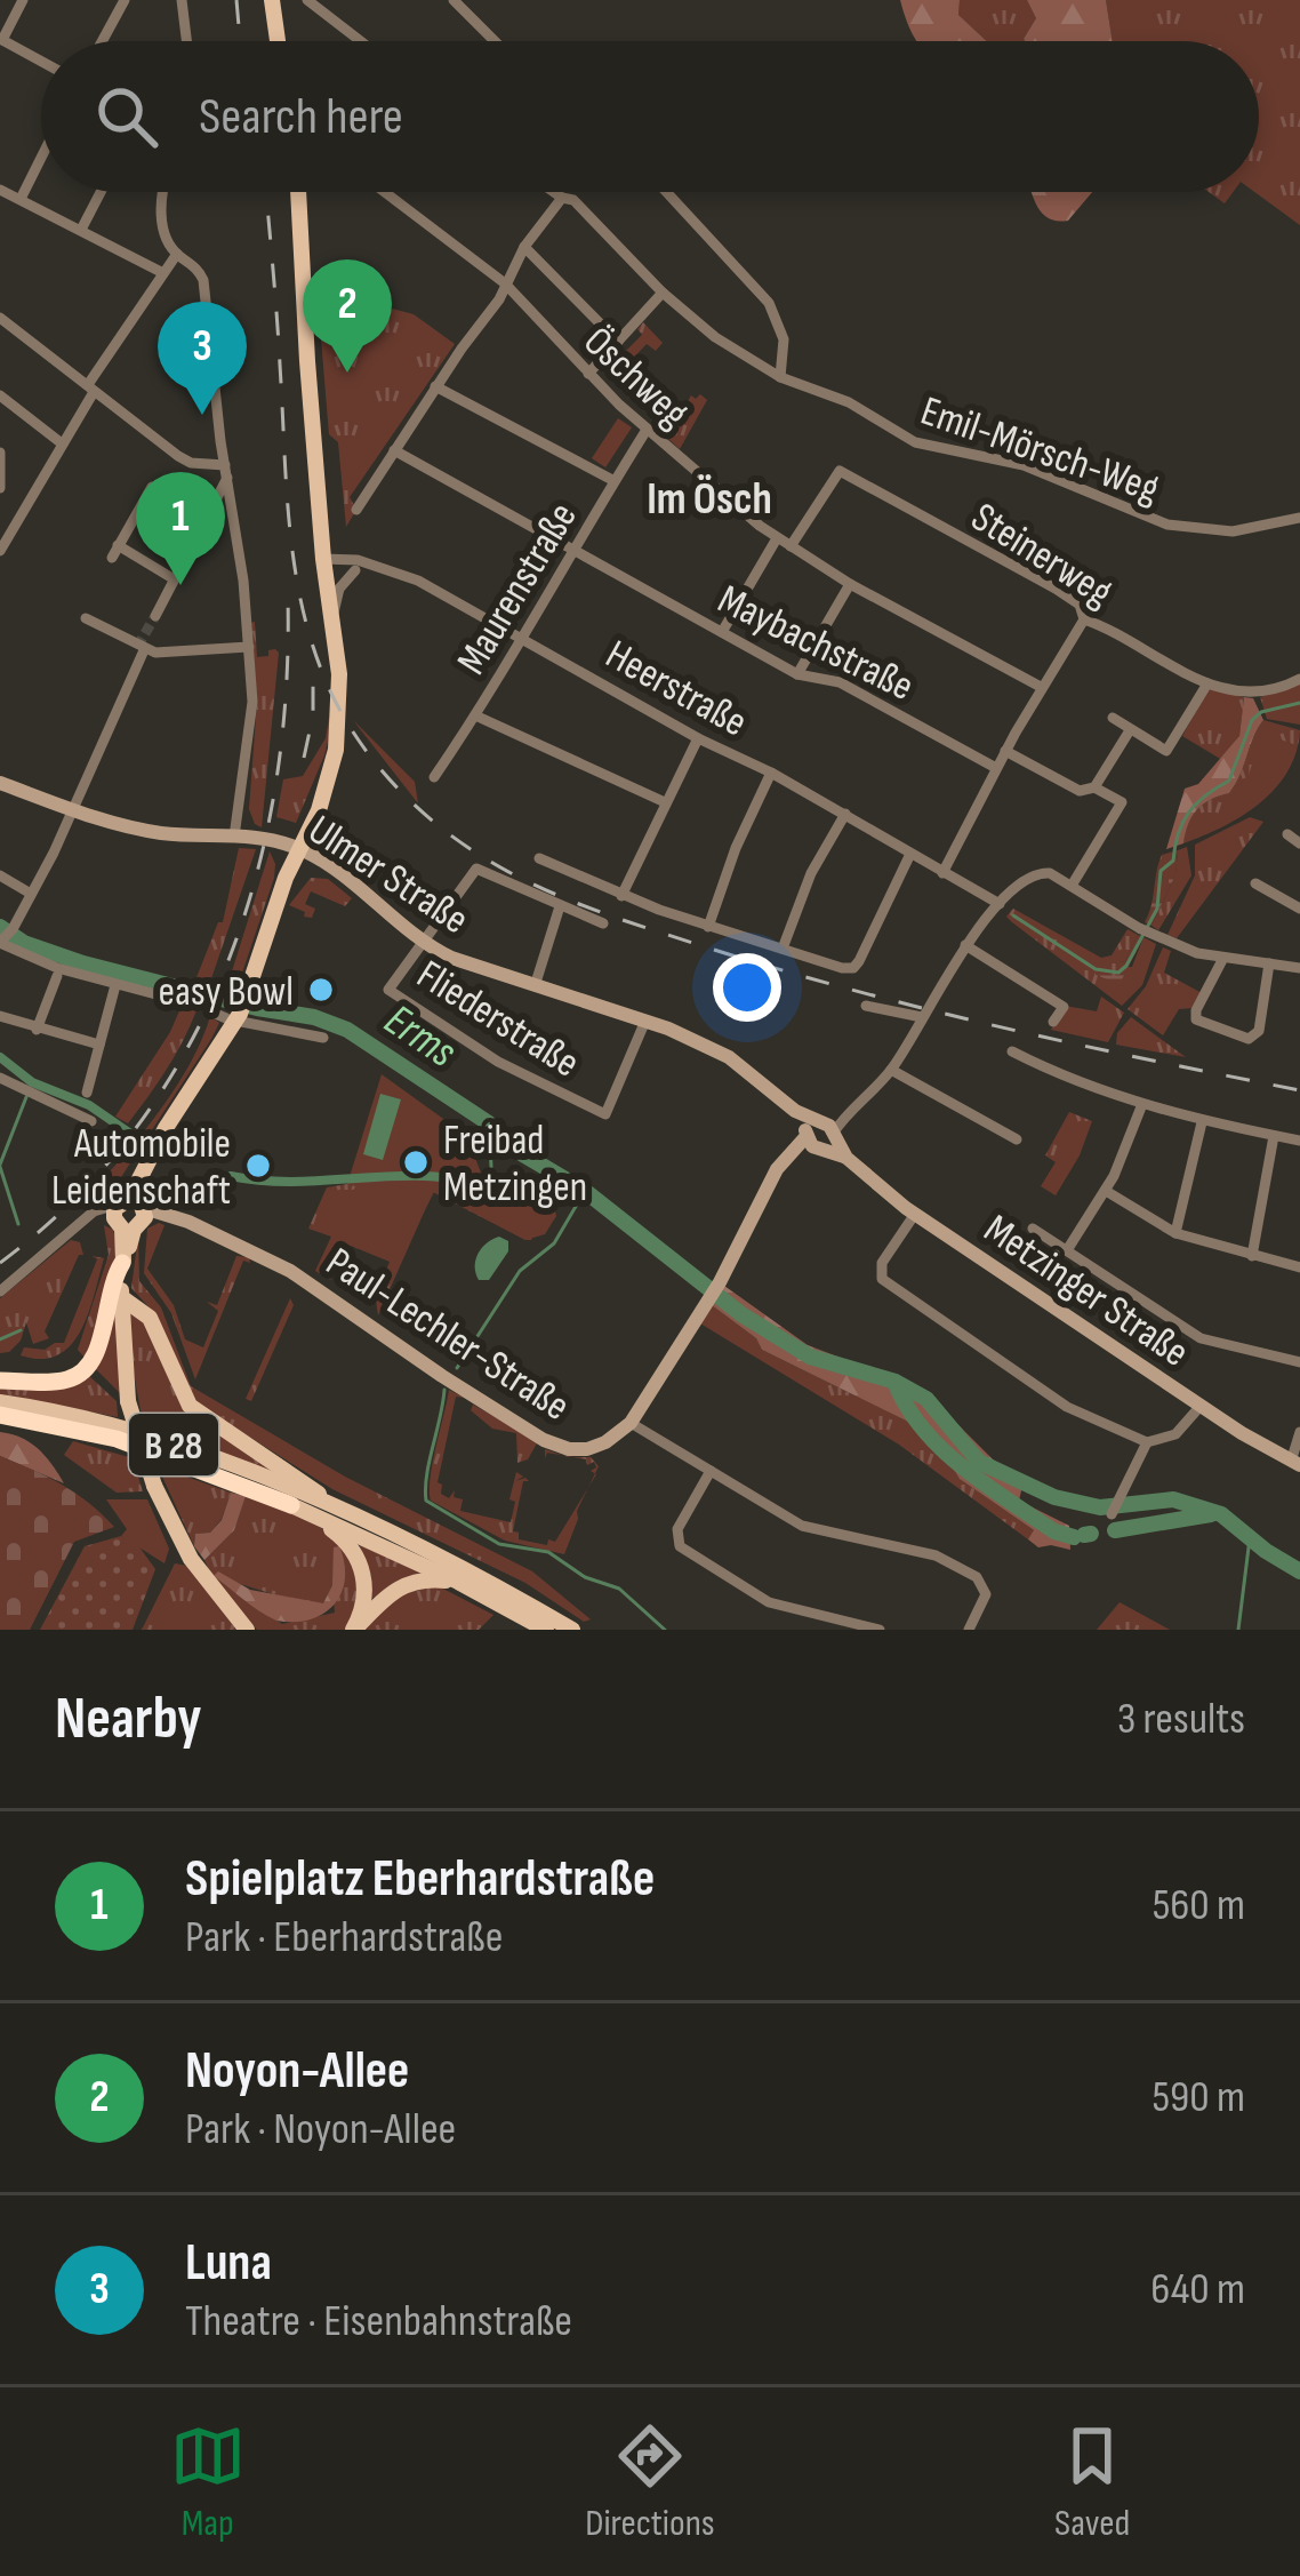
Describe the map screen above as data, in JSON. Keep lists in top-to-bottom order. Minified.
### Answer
{"streets":{"highway":["B 28"],"street":["Öschweg","Emil-Mörsch-Weg","Steinerweg","Maurenstraße","Maybachstraße","Heerstraße","Ulmer Straße","Fliederstraße","Metzinger Straße","Paul-Lechler-Straße"]},"crossings":[["Öschweg","Steinerweg"],["Öschweg","Maurenstraße"],["Maurenstraße","Maybachstraße"],["Maurenstraße","Heerstraße"],["Ulmer Straße","Fliederstraße"],["Ulmer Straße","Metzinger Straße"],["Ulmer Straße","Paul-Lechler-Straße"],["Metzinger Straße","Paul-Lechler-Straße"]],"districts":["Im Ösch"],"water":["Erms"],"places":["easy Bowl","Freibad Metzingen","Automobile Leidenschaft"],"page":{"search":"Search here","pins":["2","3","1"],"heading":["Nearby","3 results"],"list":[{"mark":"1","name":"Spielplatz Eberhardstraße","note":"Park · Eberhardstraße","value":"560 m"},{"mark":"2","name":"Noyon-Allee","note":"Park · Noyon-Allee","value":"590 m"},{"mark":"3","name":"Luna","note":"Theatre · Eisenbahnstraße","value":"640 m"}],"nav":["Map","Directions","Saved"]}}
